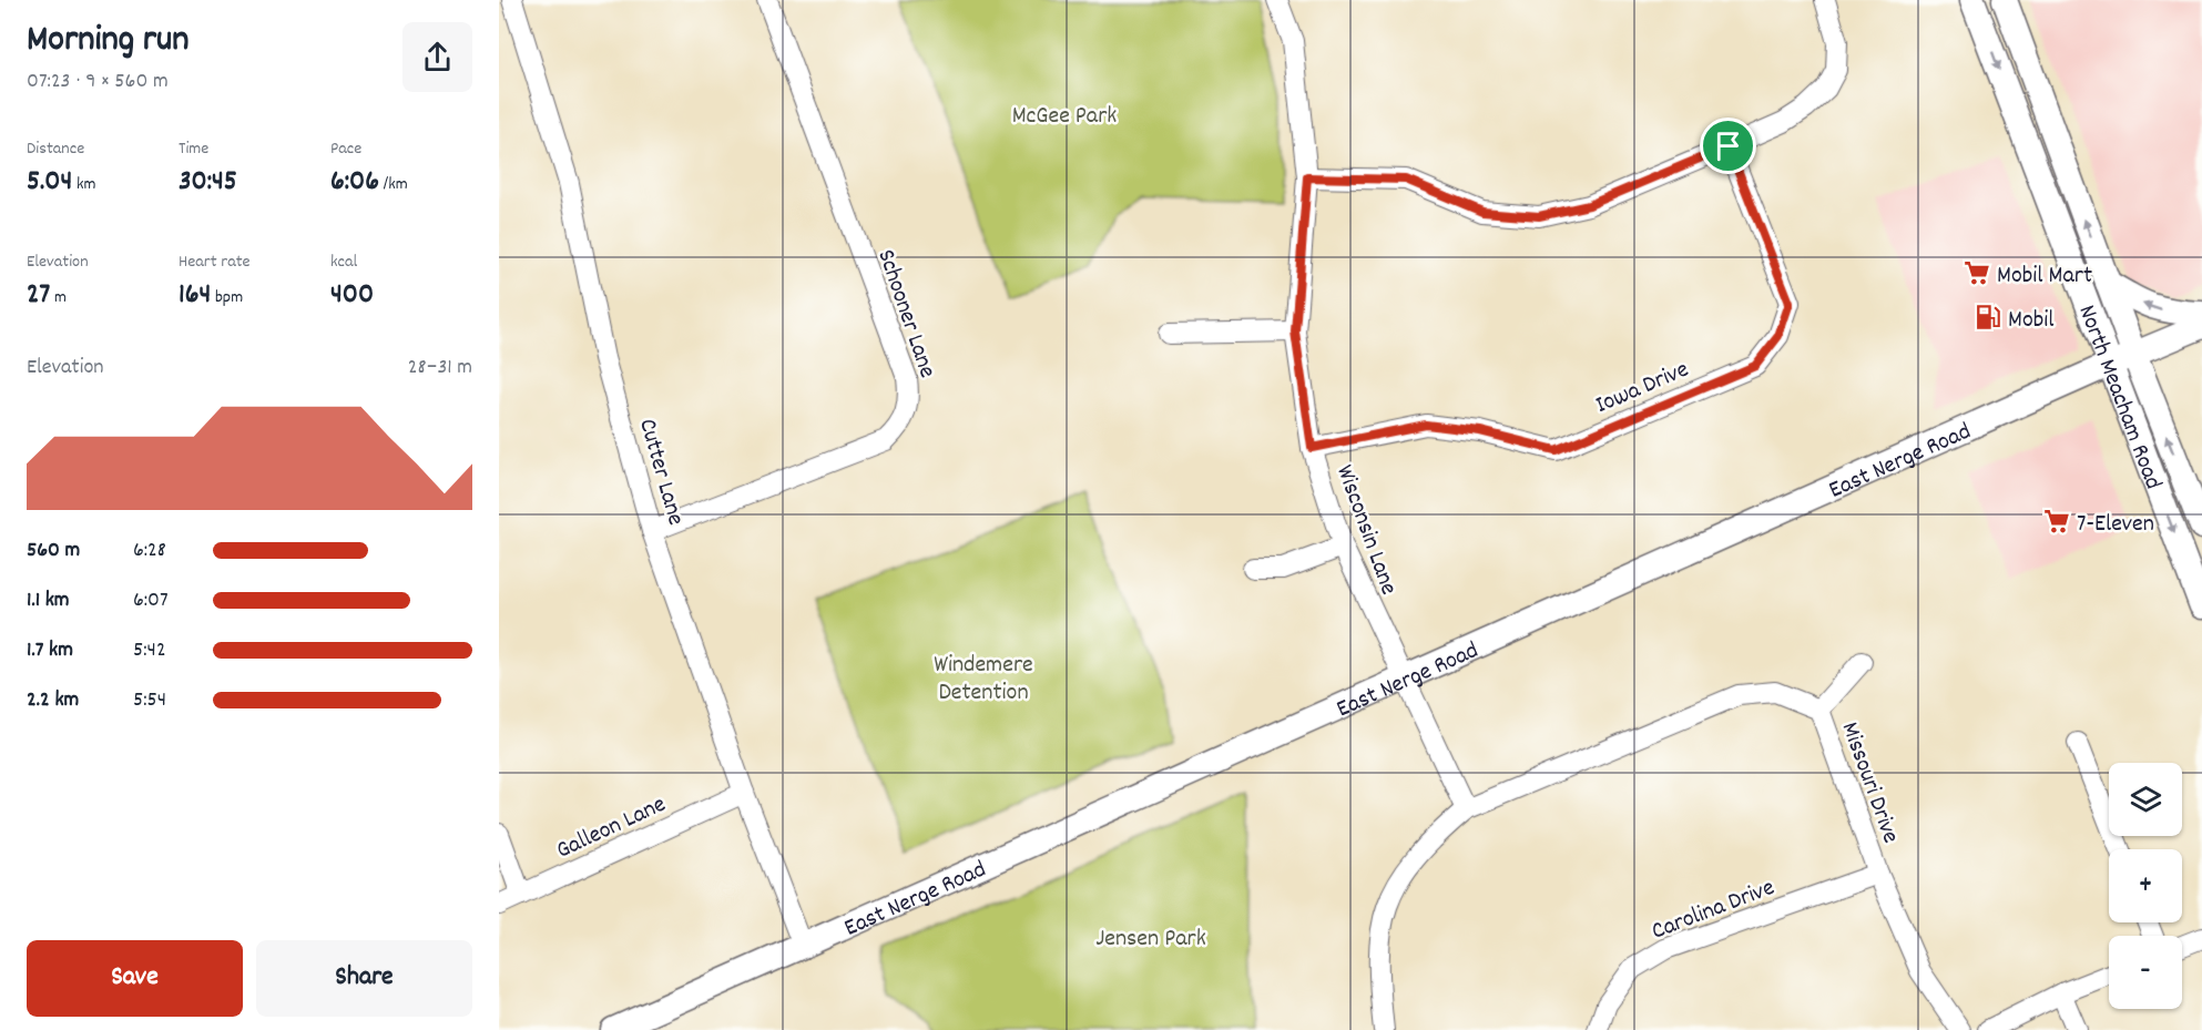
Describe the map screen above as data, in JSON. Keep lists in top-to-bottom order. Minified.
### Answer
{"streets":{"main road":["North Meacham Road","East Nerge Road"],"street":["Schooner Lane","Iowa Drive","Cutter Lane","Wisconsin Lane","Missouri Drive","Galleon Lane","Carolina Drive"]},"crossings":[["Schooner Lane","Cutter Lane"],["Iowa Drive","Wisconsin Lane"],["North Meacham Road","East Nerge Road"],["East Nerge Road","Cutter Lane"],["East Nerge Road","Wisconsin Lane"],["Cutter Lane","Galleon Lane"],["Wisconsin Lane","Missouri Drive"],["Missouri Drive","Carolina Drive"]],"parks":["McGee Park","Windemere Detention","Jensen Park"],"places":{"supermarket":["Mobil Mart","7-Eleven"],"fuel station":["Mobil"]},"page":{"heading":["Morning run","07:23 · 9 × 560 m"],"stats":[["Distance","5.04 km"],["Time","30:45"],["Pace","6:06 /km"],["Elevation","27 m"],["Heart rate","164 bpm"],["kcal","400"]],"chart":["Elevation","28–31 m"],"list":[{"name":"560 m","note":"6:28"},{"name":"1.1 km","note":"6:07"},{"name":"1.7 km","note":"5:42"},{"name":"2.2 km","note":"5:54"}],"map_buttons":["+","−"],"buttons":["Save","Share"]}}
